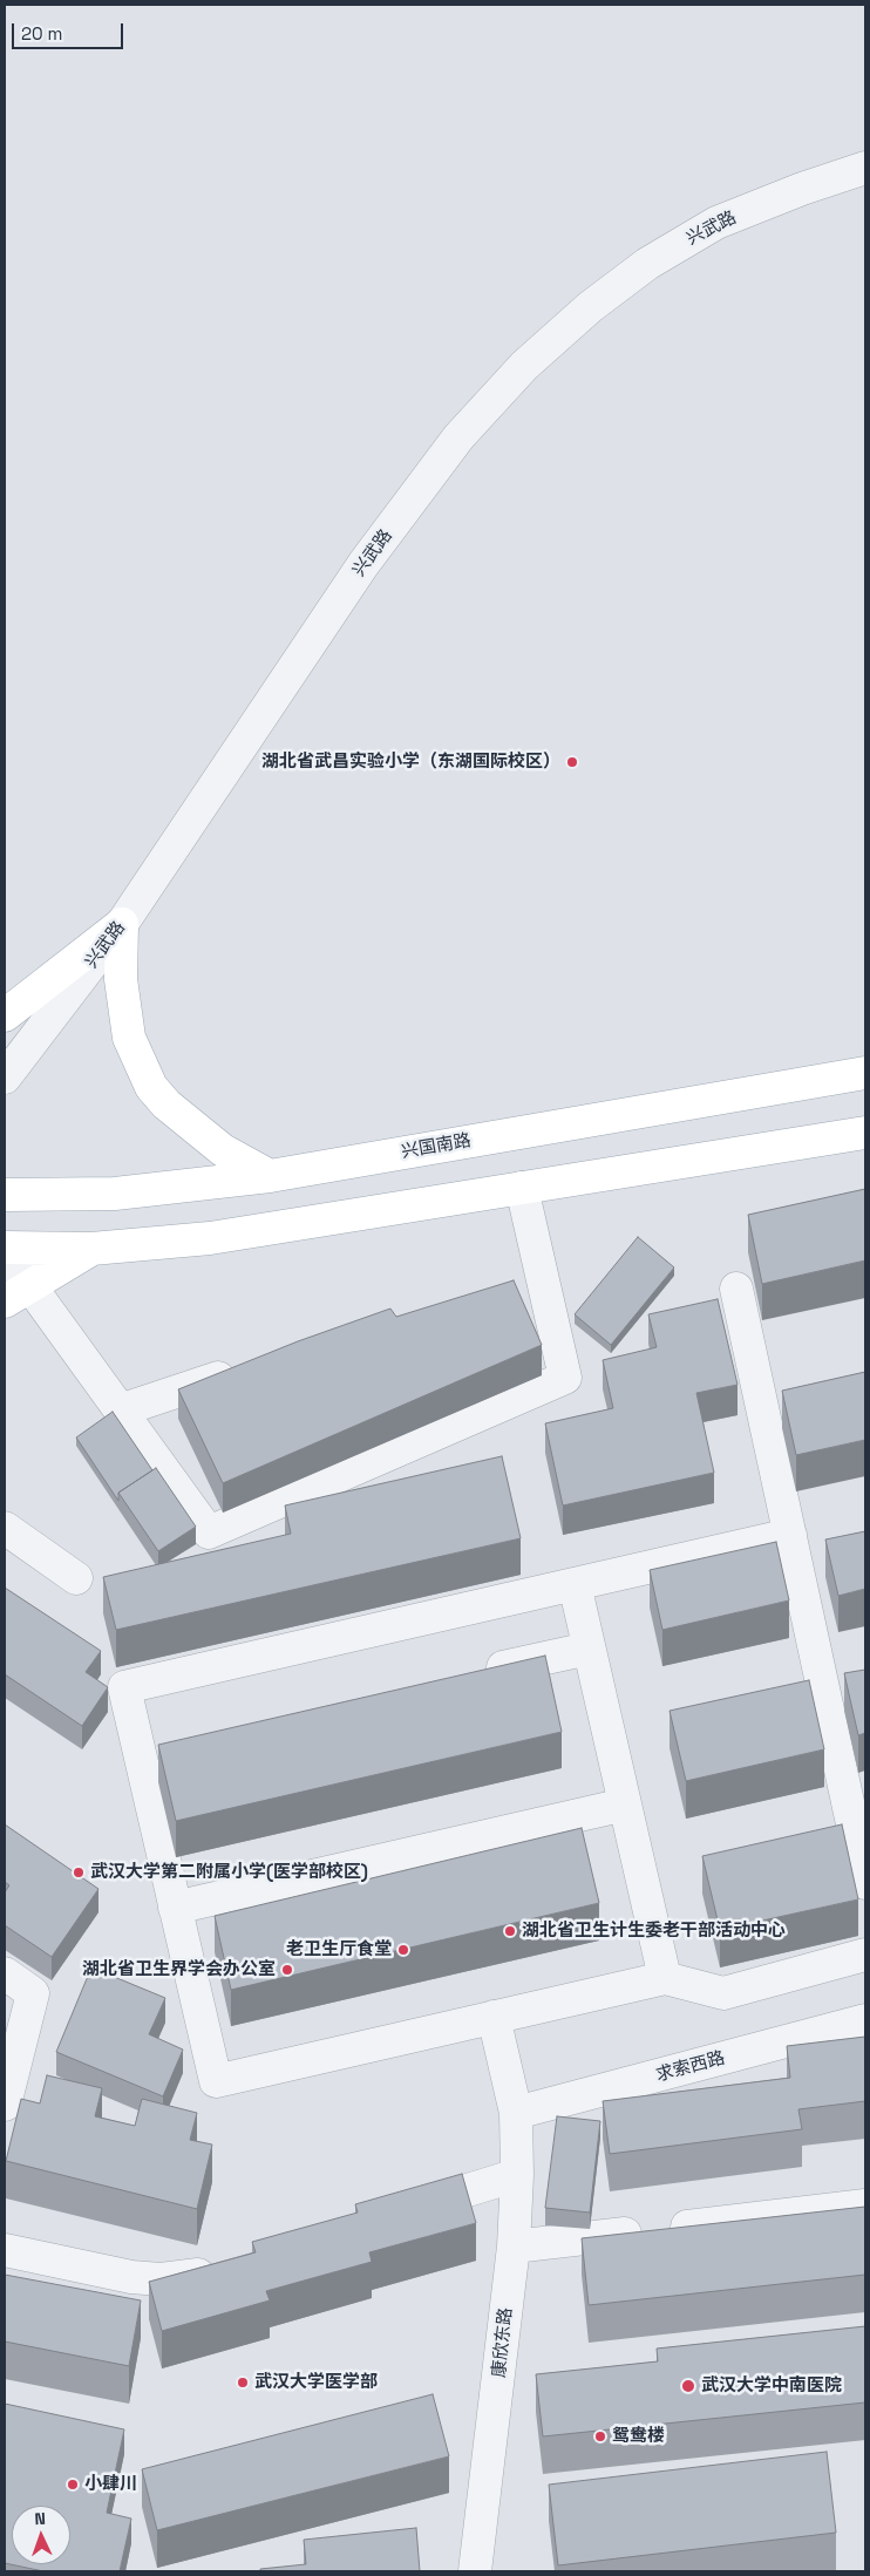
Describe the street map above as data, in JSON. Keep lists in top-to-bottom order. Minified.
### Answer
{"streets":{"main road":["兴国南路"],"street":["兴武路","求索西路","康欣东路"]},"crossings":[["求索西路","康欣东路"]],"places":["湖北省武昌实验小学（东湖国际校区）","武汉大学第二附属小学(医学部校区)","湖北省卫生计生委老干部活动中心","老卫生厅食堂","湖北省卫生界学会办公室","武汉大学医学部","武汉大学中南医院","鸳鸯楼","小肆川"],"scale_bar":"20 m","north":"top"}
